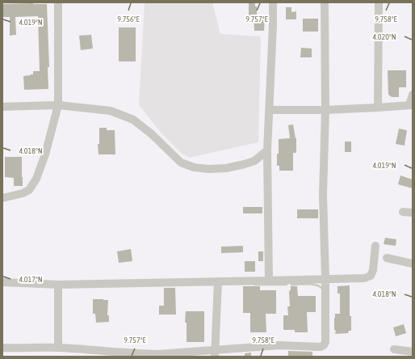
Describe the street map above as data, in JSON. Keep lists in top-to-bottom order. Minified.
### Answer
{"coordinates":["9.757°E","9.758°E","9.756°E","4.019°N","4.020°N","4.018°N","4.017°N"]}
